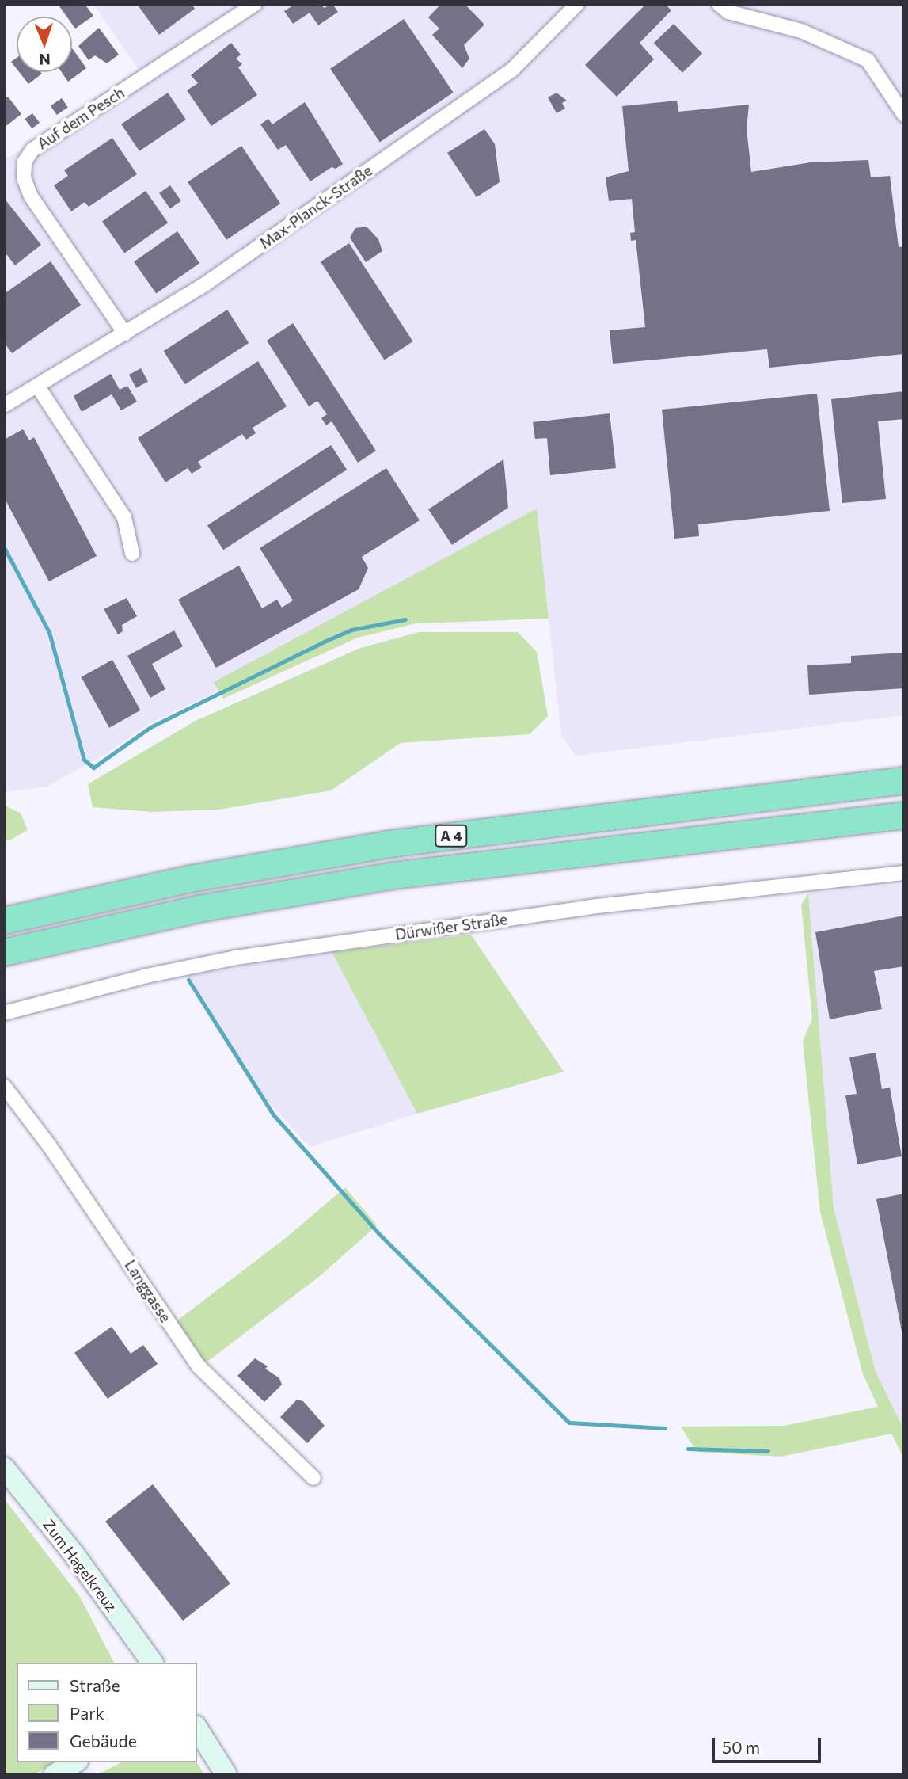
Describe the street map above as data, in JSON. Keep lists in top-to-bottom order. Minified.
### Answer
{"streets":{"highway":["A 4"],"street":["Auf dem Pesch","Max-Planck-Straße","Dürwißer Straße","Langgasse","Zum Hagelkreuz"]},"crossings":[["Auf dem Pesch","Max-Planck-Straße"]],"legend":["Straße","Park","Gebäude"],"scale_bar":"50 m","north":"bottom"}
